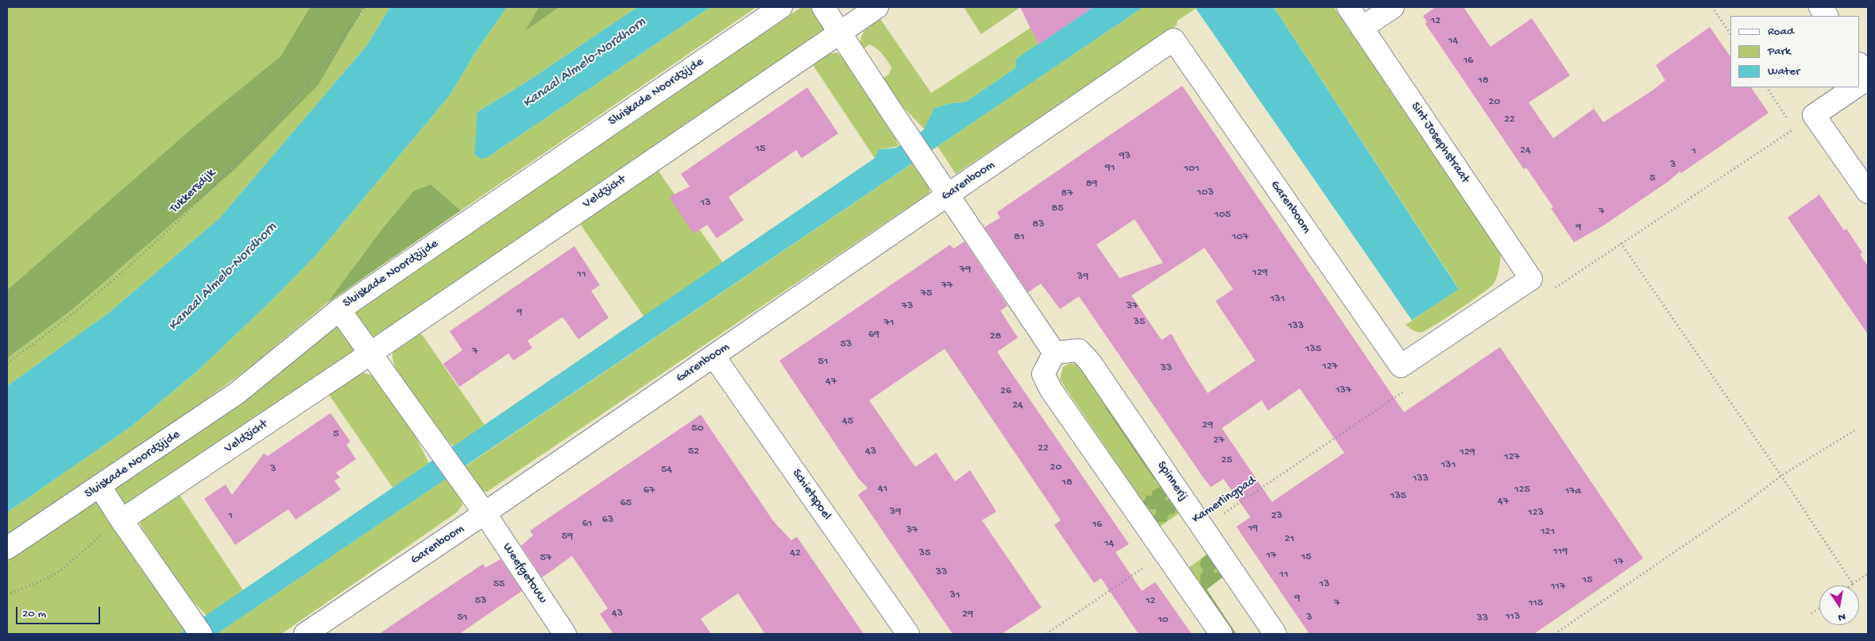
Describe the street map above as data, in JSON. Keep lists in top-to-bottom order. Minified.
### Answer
{"streets":{"street":["Sluiskade Noordzijde","Sint Josephstraat","Garenboom","Veldzicht","Spinnerij","Schietspoel","Weefgetouw"],"path":["Tukkersdijk","Kamerlingpad"]},"crossings":[["Sint Josephstraat","Garenboom"],["Garenboom","Schietspoel"],["Garenboom","Weefgetouw"],["Spinnerij","Kamerlingpad"]],"water":["Kanaal Almelo-Nordhorn"],"house_numbers":["12","14","16","18","20","22","15","24","1","93","3","91","101","5","89","103","87","13","85","7","105","83","9","81","107","79","129","11","39","77","75","131","73","37","9","35","71","133","69","28","53","135","7","51","127","33","47","137","26","24","45","29","50","5","27","22","52","43","129","127","25","131","20","3","54","133","18","41","125","67","17a","135","47","65","39","123","1","23","63","61","16","19","37","121","59","21","14","119","42","35","17","15","57","17","33","11","15","55","13","117","31","9","53","12","7","115","43","29","113","51","3","33","10"],"legend":["Road","Park","Water"],"scale_bar":"20 m","north":"bottom"}
